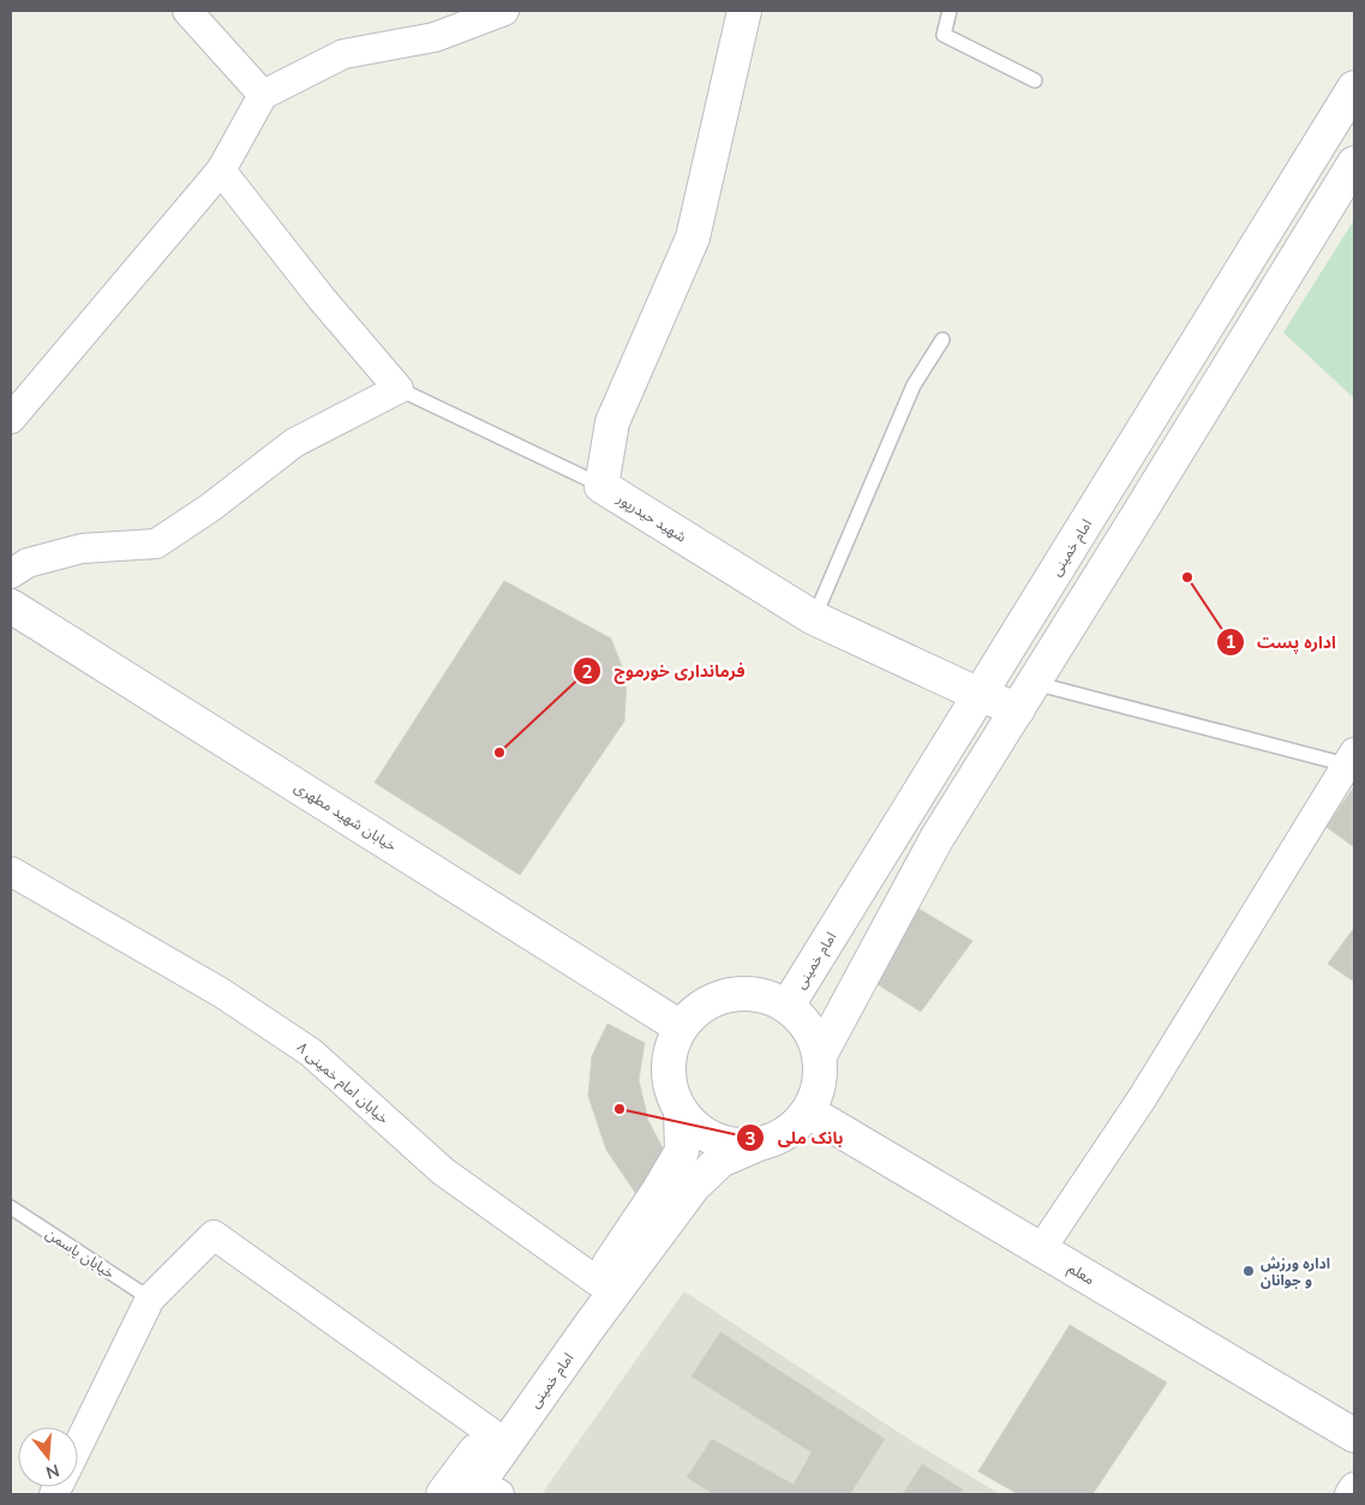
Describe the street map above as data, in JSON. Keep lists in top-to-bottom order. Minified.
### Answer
{"streets":{"main road":["شهید حیدرپور","امام خمینی","خیابان شهید مطهری","معلم"],"street":["خیابان امام خمینی ۸"],"lane":["خیابان یاسمن"]},"crossings":[["شهید حیدرپور","امام خمینی"],["امام خمینی","خیابان شهید مطهری"],["امام خمینی","خیابان امام خمینی ۸"],["امام خمینی","معلم"],["خیابان شهید مطهری","معلم"]],"places":["اداره پست","فرمانداری خورموج","بانک ملی","اداره ورزش و جوانان"],"north":"bottom"}
